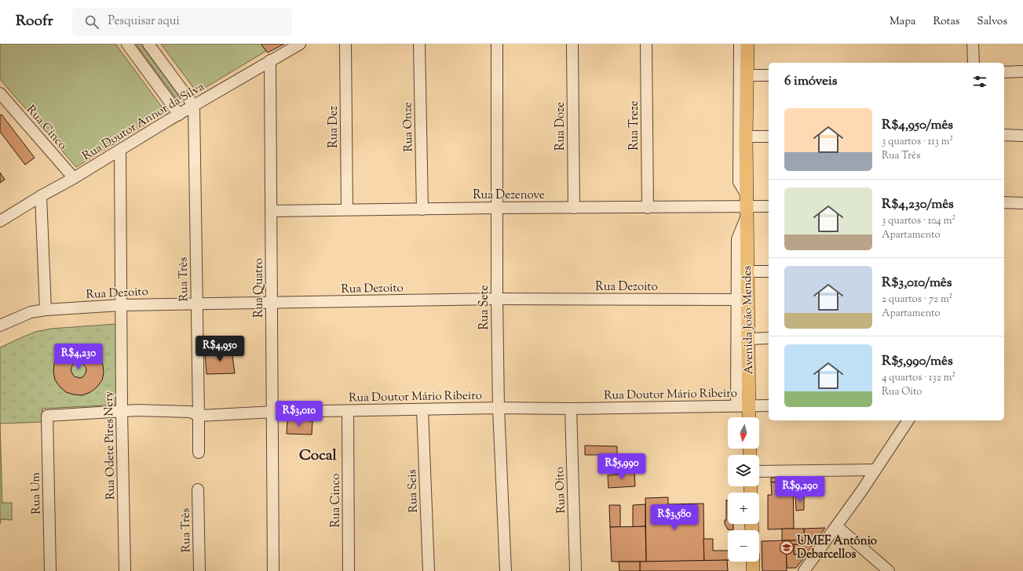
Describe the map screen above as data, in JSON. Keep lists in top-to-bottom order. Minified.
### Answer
{"streets":{"main road":["Avenida João Mendes"],"street":["Rua Doutor Annor da Silva","Rua Treze","Rua Doze","Rua Cinco","Rua Dez","Rua Onze","Rua Dezenove","Rua Três","Rua Dezoito","Rua Quatro","Rua Sete","Rua Doutor Mário Ribeiro","Rua Odete Pires Nery","Rua Oito","Rua Seis","Rua Um"]},"crossings":[["Rua Doutor Annor da Silva","Rua Cinco"],["Rua Doutor Annor da Silva","Rua Três"],["Rua Doutor Annor da Silva","Rua Quatro"],["Rua Doutor Annor da Silva","Rua Odete Pires Nery"],["Rua Treze","Rua Dezenove"],["Rua Doze","Rua Dezenove"],["Rua Cinco","Rua Doutor Mário Ribeiro"],["Rua Dez","Rua Dezenove"],["Rua Onze","Rua Dezenove"],["Rua Dezenove","Rua Quatro"],["Rua Dezenove","Rua Sete"],["Rua Dezenove","Avenida João Mendes"],["Rua Três","Rua Dezoito"],["Rua Três","Rua Doutor Mário Ribeiro"],["Rua Dezoito","Rua Quatro"],["Rua Dezoito","Rua Sete"],["Rua Dezoito","Avenida João Mendes"],["Rua Dezoito","Rua Odete Pires Nery"],["Rua Quatro","Rua Doutor Mário Ribeiro"],["Rua Sete","Rua Doutor Mário Ribeiro"],["Avenida João Mendes","Rua Doutor Mário Ribeiro"],["Rua Doutor Mário Ribeiro","Rua Odete Pires Nery"],["Rua Doutor Mário Ribeiro","Rua Oito"],["Rua Doutor Mário Ribeiro","Rua Seis"],["Rua Doutor Mário Ribeiro","Rua Um"]],"districts":["Cocal"],"places":{"school or university":["UMEF Antônio Debarcellos"]},"north":"bottom","page":{"header":"Roofr","search":"Pesquisar aqui","nav":["Mapa","Rotas","Salvos"],"heading":"6 imóveis","list":[{"name":"R$4,950/mês","note":"3 quartos · 113 m² · Rua Três"},{"name":"R$4,230/mês","note":"3 quartos · 104 m² · Apartamento"},{"name":"R$3,010/mês","note":"2 quartos · 72 m² · Apartamento"},{"name":"R$5,990/mês","note":"4 quartos · 132 m² · Rua Oito"}],"price":["R$4,950","R$4,230","R$3,010","R$5,990","R$9,290","R$3,580"],"map_buttons":["+","−"]}}
